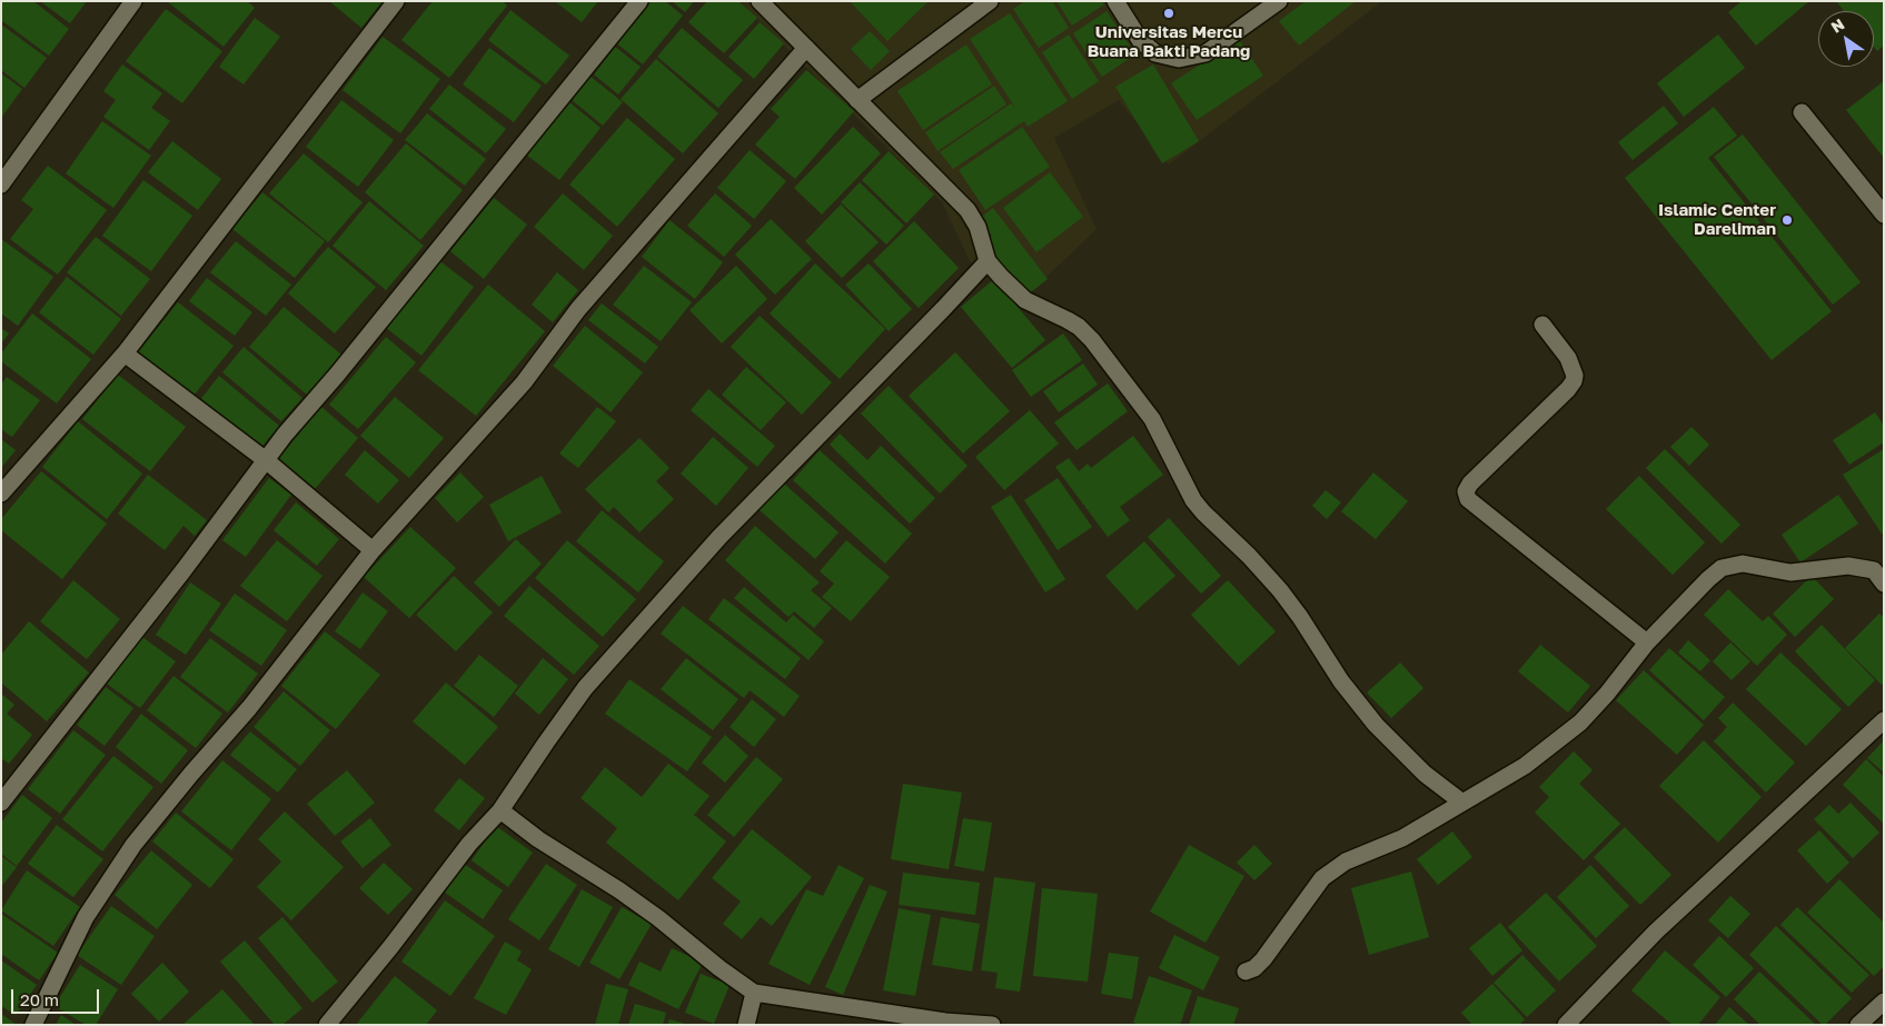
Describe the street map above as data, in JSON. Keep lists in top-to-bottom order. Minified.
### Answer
{"places":["Universitas Mercu Buana Bakti Padang","Islamic Center Dareliman"],"scale_bar":"20 m","north":"top left"}
